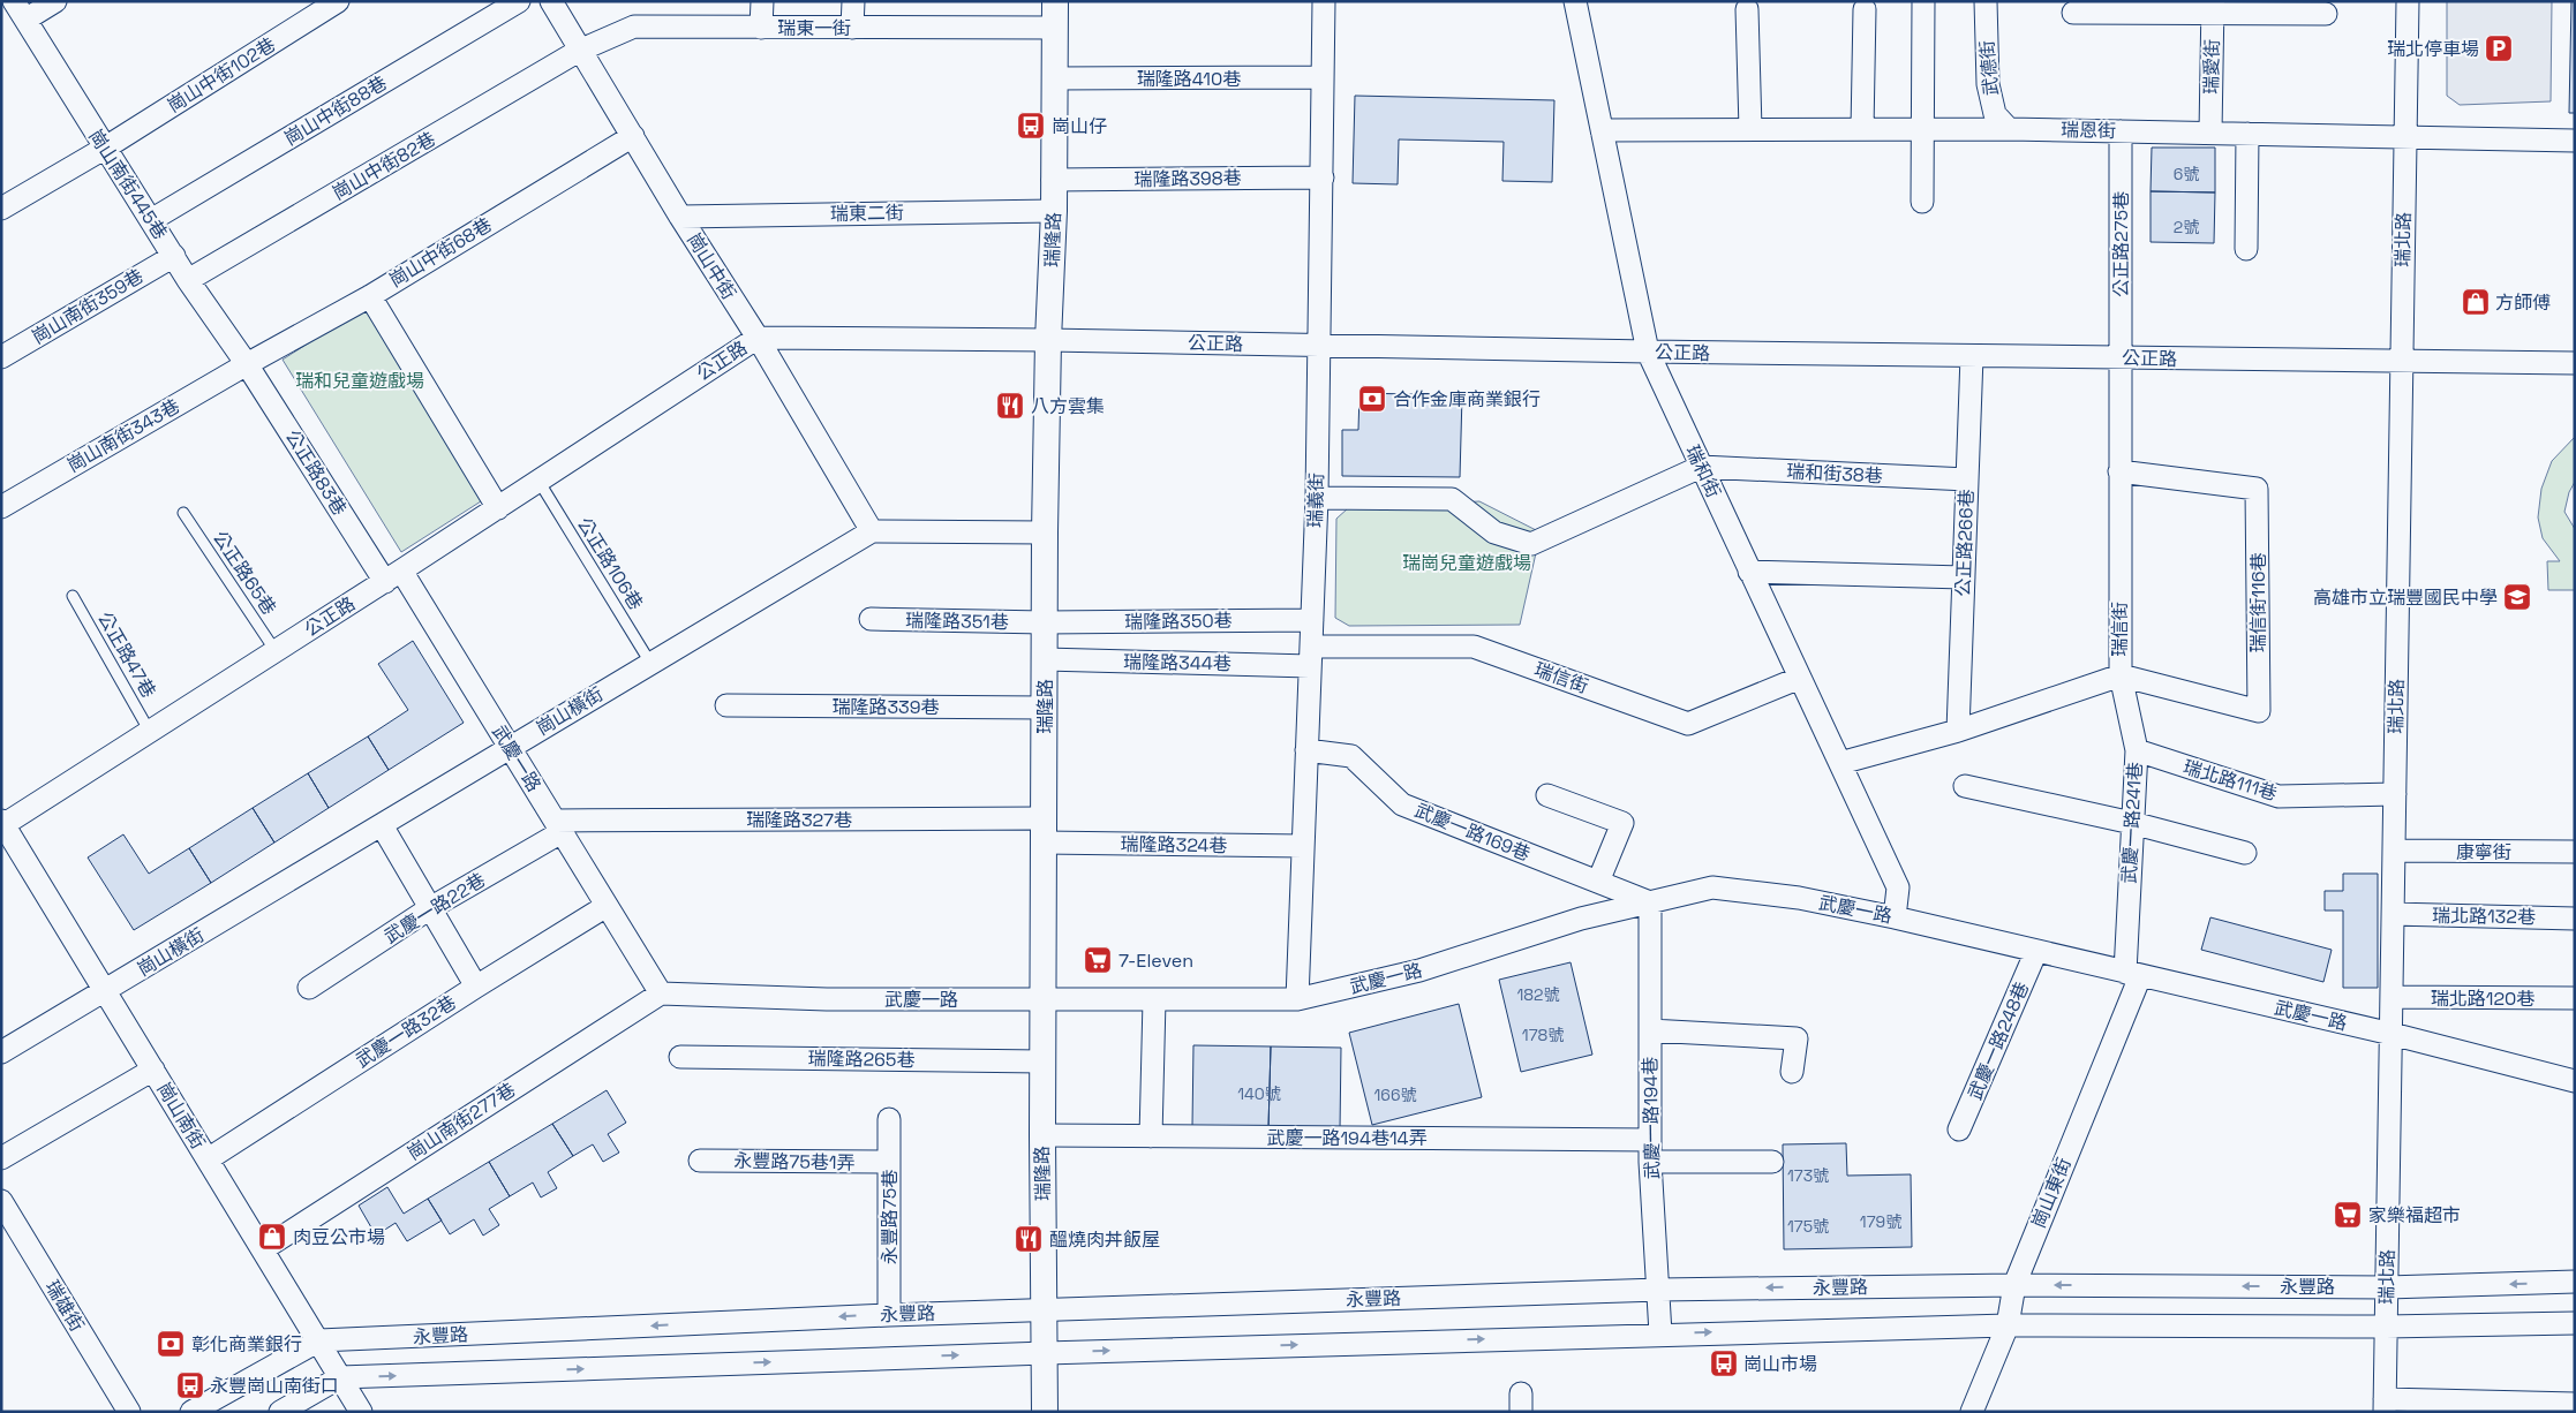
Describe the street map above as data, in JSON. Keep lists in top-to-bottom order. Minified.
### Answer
{"streets":{"street":["瑞東一街","瑞愛街","武德街","崗山中街102巷","瑞隆路410巷","崗山中街88巷","瑞恩街","崗山中街82巷","瑞隆路398巷","崗山南街445巷","瑞東二街","瑞隆路","瑞北路","公正路275巷","崗山中街68巷","崗山中街","崗山南街359巷","公正路","崗山南街343巷","瑞和街","公正路83巷","瑞和街38巷","瑞義街","公正路266巷","瑞信街116巷","瑞隆路351巷","瑞隆路350巷","瑞信街","瑞隆路344巷","瑞隆路339巷","崗山橫街","武慶一路","瑞北路111巷","瑞隆路327巷","武慶一路241巷","武慶一路169巷","瑞隆路324巷","康寧街","武慶一路22巷","瑞北路132巷","瑞北路120巷","武慶一路32巷","武慶一路248巷","瑞隆路265巷","崗山南街","武慶一路194巷","崗山南街277巷","武慶一路194巷14弄","永豐路75巷1弄","崗山東街","永豐路75巷","永豐路","瑞雄街"],"lane":["公正路106巷","公正路65巷","公正路47巷"]},"crossings":[["瑞東一街","崗山中街82巷"],["瑞東一街","瑞隆路"],["瑞東一街","崗山中街"],["瑞愛街","瑞恩街"],["武德街","瑞恩街"],["崗山中街102巷","崗山南街445巷"],["瑞隆路410巷","瑞隆路"],["瑞隆路410巷","瑞義街"],["崗山中街88巷","崗山南街445巷"],["瑞恩街","瑞北路"],["瑞恩街","公正路275巷"],["瑞恩街","瑞和街"],["崗山中街82巷","崗山南街445巷"],["崗山中街82巷","崗山中街"],["瑞隆路398巷","瑞隆路"],["瑞隆路398巷","瑞義街"],["崗山南街445巷","崗山中街68巷"],["崗山南街445巷","崗山南街359巷"],["崗山南街445巷","崗山南街343巷"],["崗山南街445巷","公正路83巷"],["瑞東二街","瑞隆路"],["瑞東二街","崗山中街"],["瑞隆路","公正路"],["瑞隆路","瑞隆路351巷"],["瑞隆路","瑞隆路350巷"],["瑞隆路","瑞隆路344巷"],["瑞隆路","瑞隆路339巷"],["瑞隆路","武慶一路"],["瑞隆路","瑞隆路327巷"],["瑞隆路","瑞隆路324巷"],["瑞隆路","瑞隆路265巷"],["瑞隆路","武慶一路194巷14弄"],["瑞隆路","永豐路"],["瑞北路","公正路"],["瑞北路","武慶一路"],["瑞北路","瑞北路111巷"],["瑞北路","康寧街"],["瑞北路","瑞北路132巷"],["瑞北路","瑞北路120巷"],["瑞北路","永豐路"],["公正路275巷","公正路"],["公正路275巷","瑞信街"],["崗山中街68巷","崗山中街"],["崗山中街68巷","崗山南街343巷"],["崗山中街68巷","公正路83巷"],["崗山中街","公正路"],["崗山中街","崗山橫街"],["公正路","瑞和街"],["公正路","公正路83巷"],["公正路","瑞義街"],["公正路","公正路266巷"],["公正路","公正路106巷"],["公正路","公正路65巷"],["公正路","瑞信街"],["公正路","公正路47巷"],["公正路","武慶一路"],["公正路","崗山南街"],["崗山南街343巷","公正路83巷"],["瑞和街","瑞和街38巷"],["瑞和街","瑞信街"],["瑞和街","武慶一路"],["公正路83巷","武慶一路"],["瑞和街38巷","公正路266巷"],["瑞義街","瑞隆路350巷"],["瑞義街","瑞信街"],["瑞義街","瑞隆路344巷"],["瑞義街","武慶一路"],["瑞義街","武慶一路169巷"],["瑞義街","瑞隆路324巷"],["公正路266巷","瑞信街"],["公正路106巷","崗山橫街"],["瑞信街116巷","瑞信街"],["瑞信街116巷","武慶一路241巷"],["瑞隆路351巷","瑞隆路350巷"],["瑞信街","瑞隆路344巷"],["瑞信街","武慶一路241巷"],["崗山橫街","武慶一路"],["崗山橫街","崗山南街"],["武慶一路","瑞隆路327巷"],["武慶一路","武慶一路241巷"],["武慶一路","武慶一路169巷"],["武慶一路","武慶一路22巷"],["武慶一路","武慶一路32巷"],["武慶一路","武慶一路248巷"],["武慶一路","武慶一路194巷"],["武慶一路","崗山南街277巷"],["武慶一路","崗山東街"],["瑞北路111巷","武慶一路241巷"],["瑞隆路327巷","瑞隆路324巷"],["瑞隆路327巷","武慶一路22巷"],["武慶一路241巷","崗山東街"],["武慶一路169巷","武慶一路194巷"],["武慶一路32巷","崗山南街"],["崗山南街","崗山南街277巷"],["崗山南街","永豐路"],["武慶一路194巷","武慶一路194巷14弄"],["武慶一路194巷","永豐路"],["永豐路75巷1弄","永豐路75巷"],["崗山東街","永豐路"],["永豐路75巷","永豐路"]],"parks":["瑞和兒童遊戲場","瑞崗兒童遊戲場"],"places":{"parking":["瑞北停車場"],"bus stop":["崗山仔","崗山市場","永豐崗山南街口"],"shop":["方師傅","肉豆公市場"],"bank":["合作金庫商業銀行","彰化商業銀行"],"restaurant":["八方雲集","醞燒肉丼飯屋"],"school or university":["高雄市立瑞豐國民中學"],"supermarket":["7-Eleven","家樂福超市"]},"house_numbers":["6號","2號","182號","178號","140號","166號","173號","179號","175號"]}
